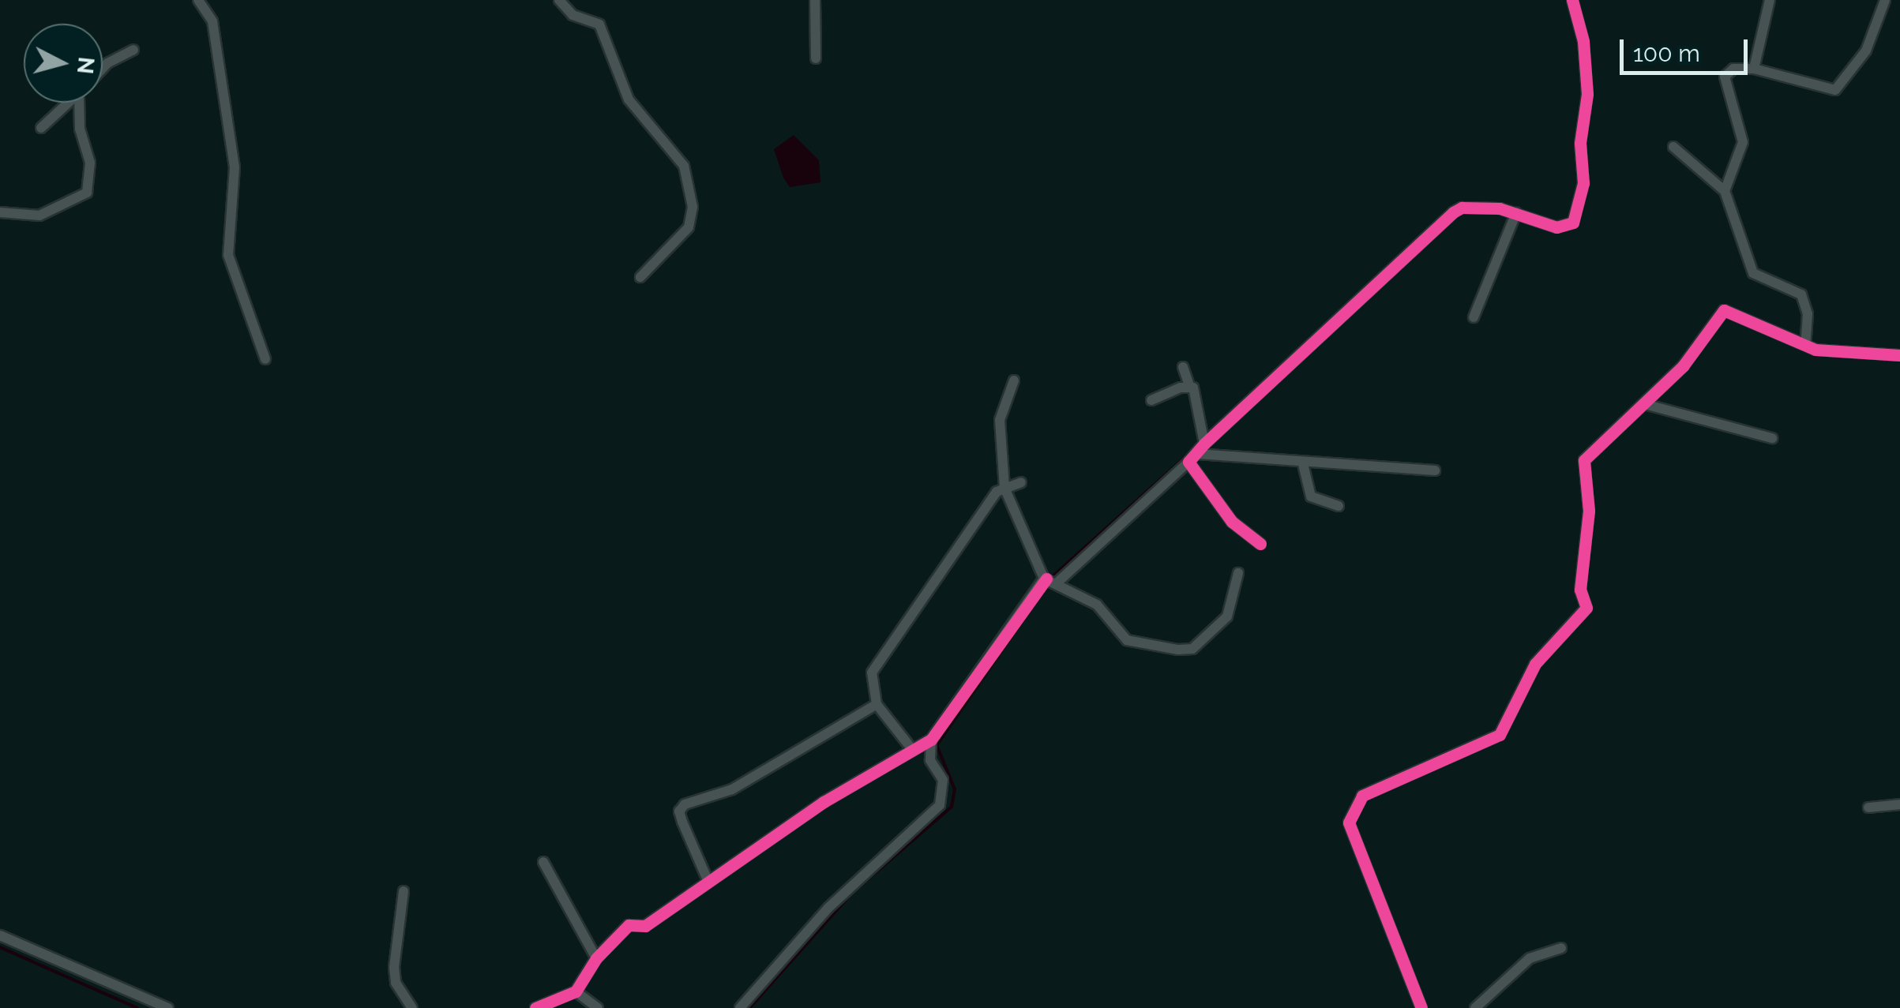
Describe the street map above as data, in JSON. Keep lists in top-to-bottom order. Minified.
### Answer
{"scale_bar":"100 m","north":"right"}
